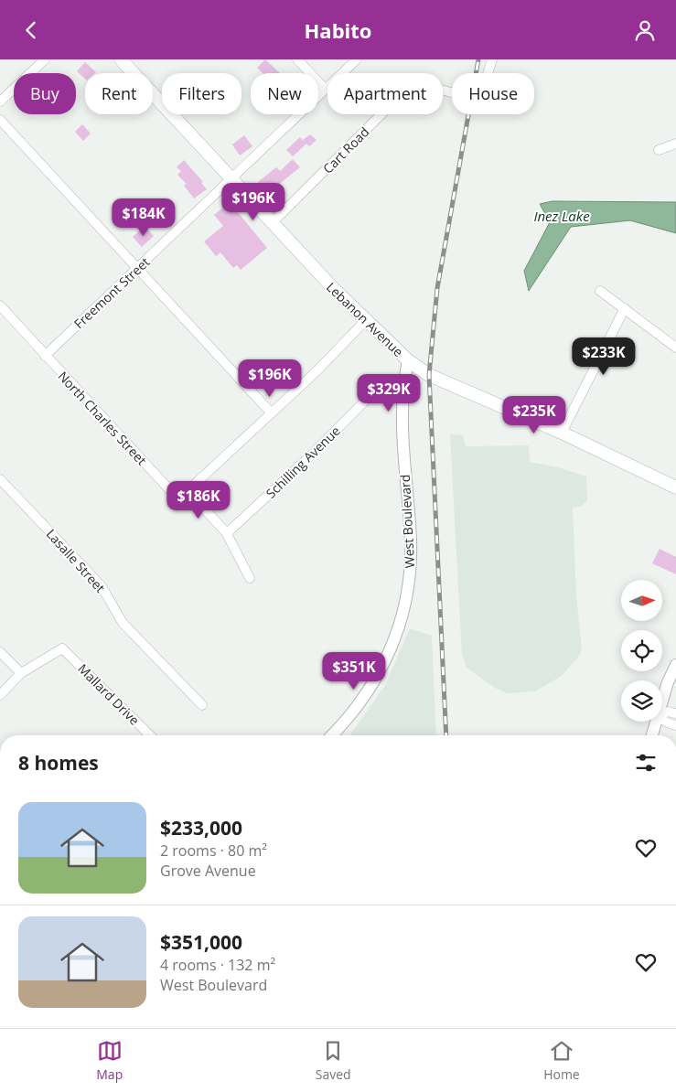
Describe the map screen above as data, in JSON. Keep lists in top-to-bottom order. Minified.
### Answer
{"streets":{"main road":["Lebanon Avenue"],"street":["Cart Road","Freemont Street","North Charles Street","Schilling Avenue","West Boulevard","Lasalle Street","Mallard Drive"]},"crossings":[["Cart Road","Lebanon Avenue"],["Freemont Street","Lebanon Avenue"],["Freemont Street","North Charles Street"],["Lebanon Avenue","West Boulevard"],["Schilling Avenue","West Boulevard"]],"water":["Inez Lake"],"north":"right","page":{"header":"Habito","chip":["Buy","Rent","Filters","New","Apartment","House"],"price":["$196K","$184K","$233K","$196K","$329K","$235K","$186K","$351K"],"heading":"8 homes","list":[{"name":"$233,000","note":"2 rooms · 80 m² · Grove Avenue"},{"name":"$351,000","note":"4 rooms · 132 m² · West Boulevard"}],"tabs":["Map","Saved","Home"]}}
